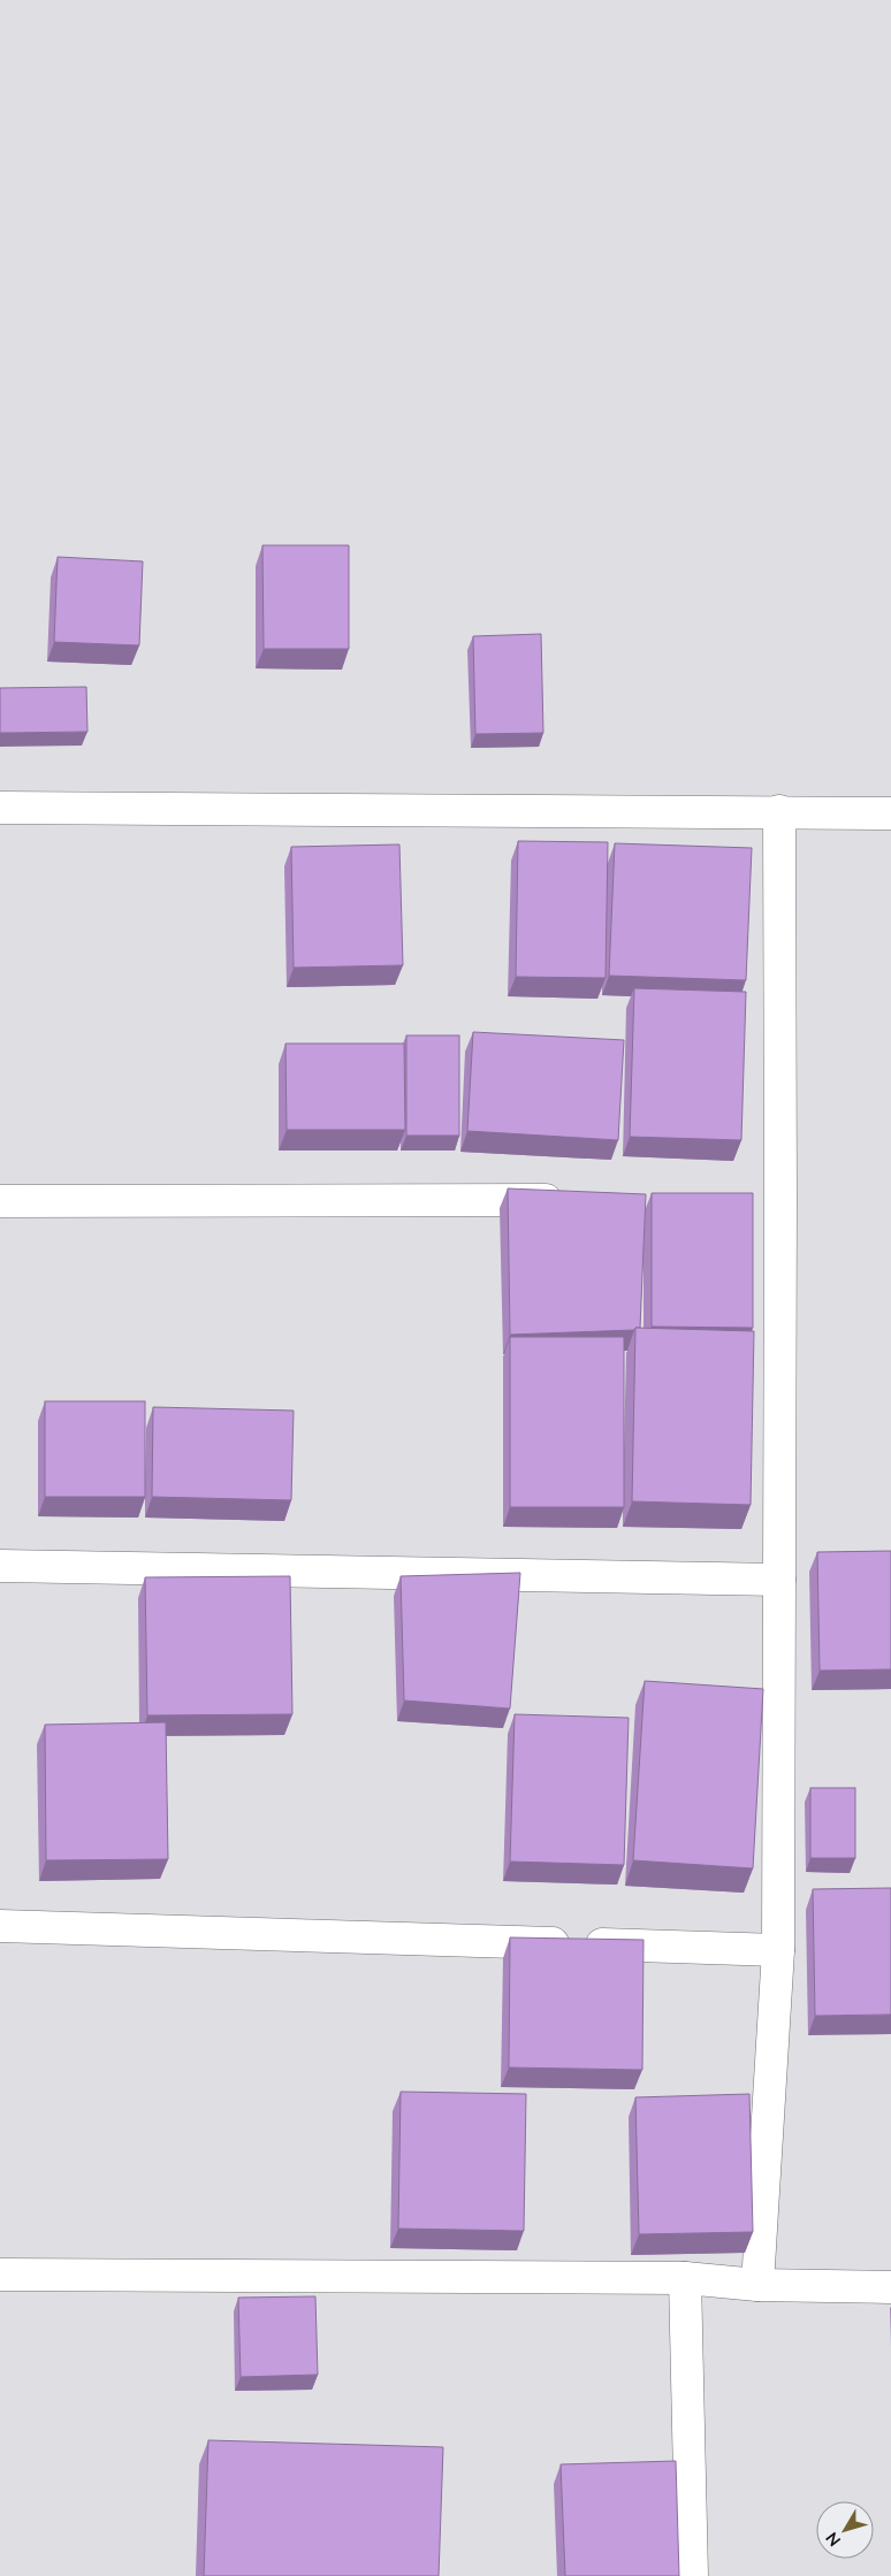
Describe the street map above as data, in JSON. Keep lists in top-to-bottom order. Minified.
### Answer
{"north":"bottom left"}
